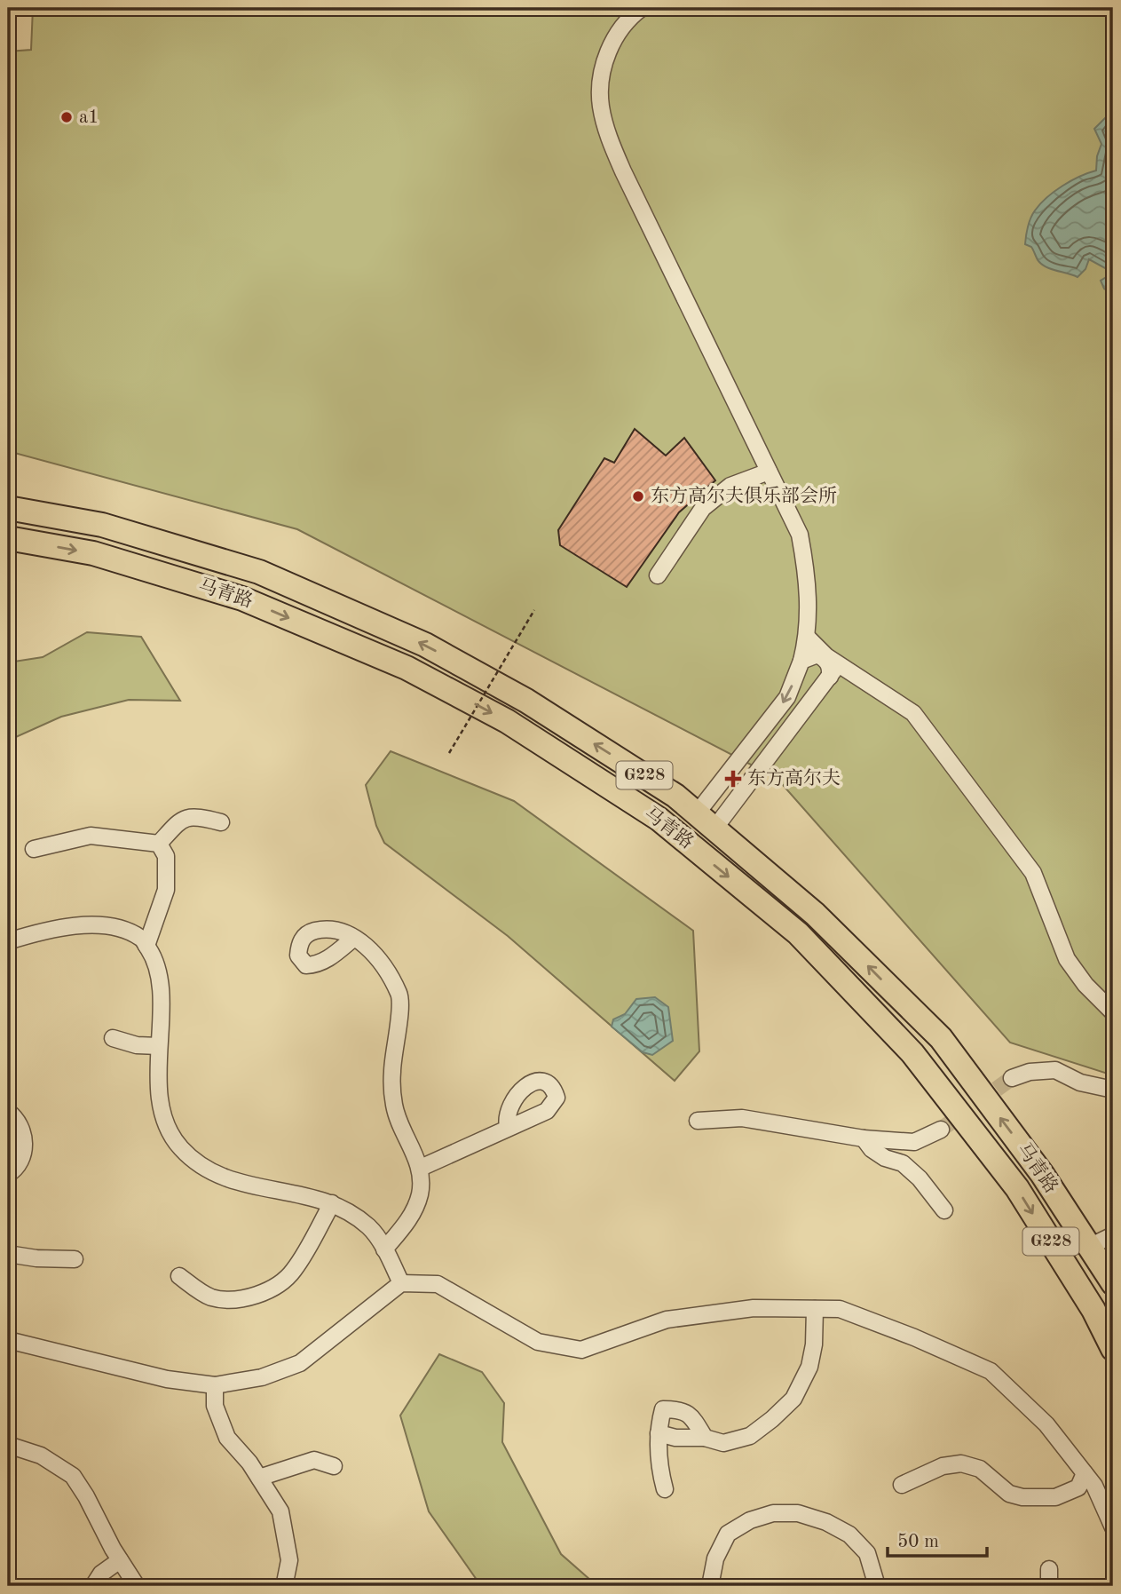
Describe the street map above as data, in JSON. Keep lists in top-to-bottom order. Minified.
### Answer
{"streets":{"highway":["马青路","G228"]},"places":{"other":["a1","东方高尔夫俱乐部会所"],"health":["东方高尔夫"]},"scale_bar":"50 m"}
